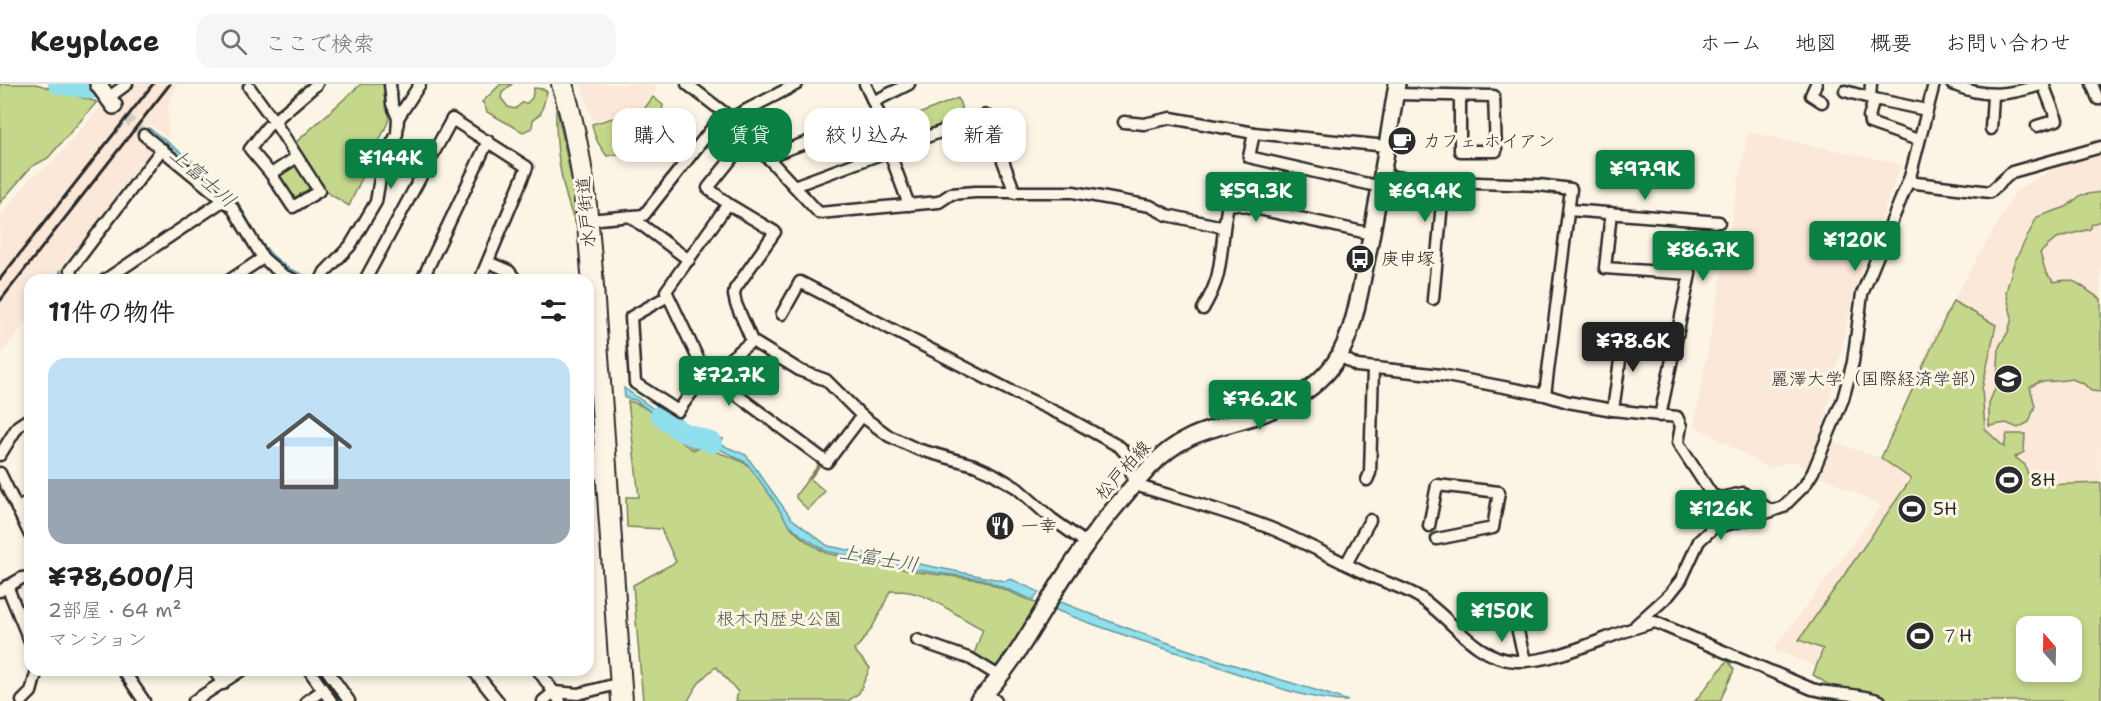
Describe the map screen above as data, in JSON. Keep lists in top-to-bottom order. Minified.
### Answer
{"streets":{"highway":["水戸街道"],"main road":["松戸柏線"]},"water":["上富士川"],"parks":["根木内歴史公園"],"places":{"cafe":["カフェ ホイアン"],"bus stop":["庚申塚"],"school or university":["麗澤大学（国際経済学部）"],"sports":["8H","5H","７H"],"restaurant":["一幸"]},"north":"top","page":{"header":"Keyplace","search":"ここで検索","nav":["ホーム","地図","概要","お問い合わせ"],"chip":["購入","賃貸","絞り込み","新着"],"price":["¥144K","¥97.9K","¥59.3K","¥69.4K","¥120K","¥86.7K","¥78.6K","¥72.7K","¥76.2K","¥126K","¥150K"],"heading":"11件の物件","list":[{"name":"¥78,600/月","note":"2部屋 · 64 m² · マンション"}]}}
